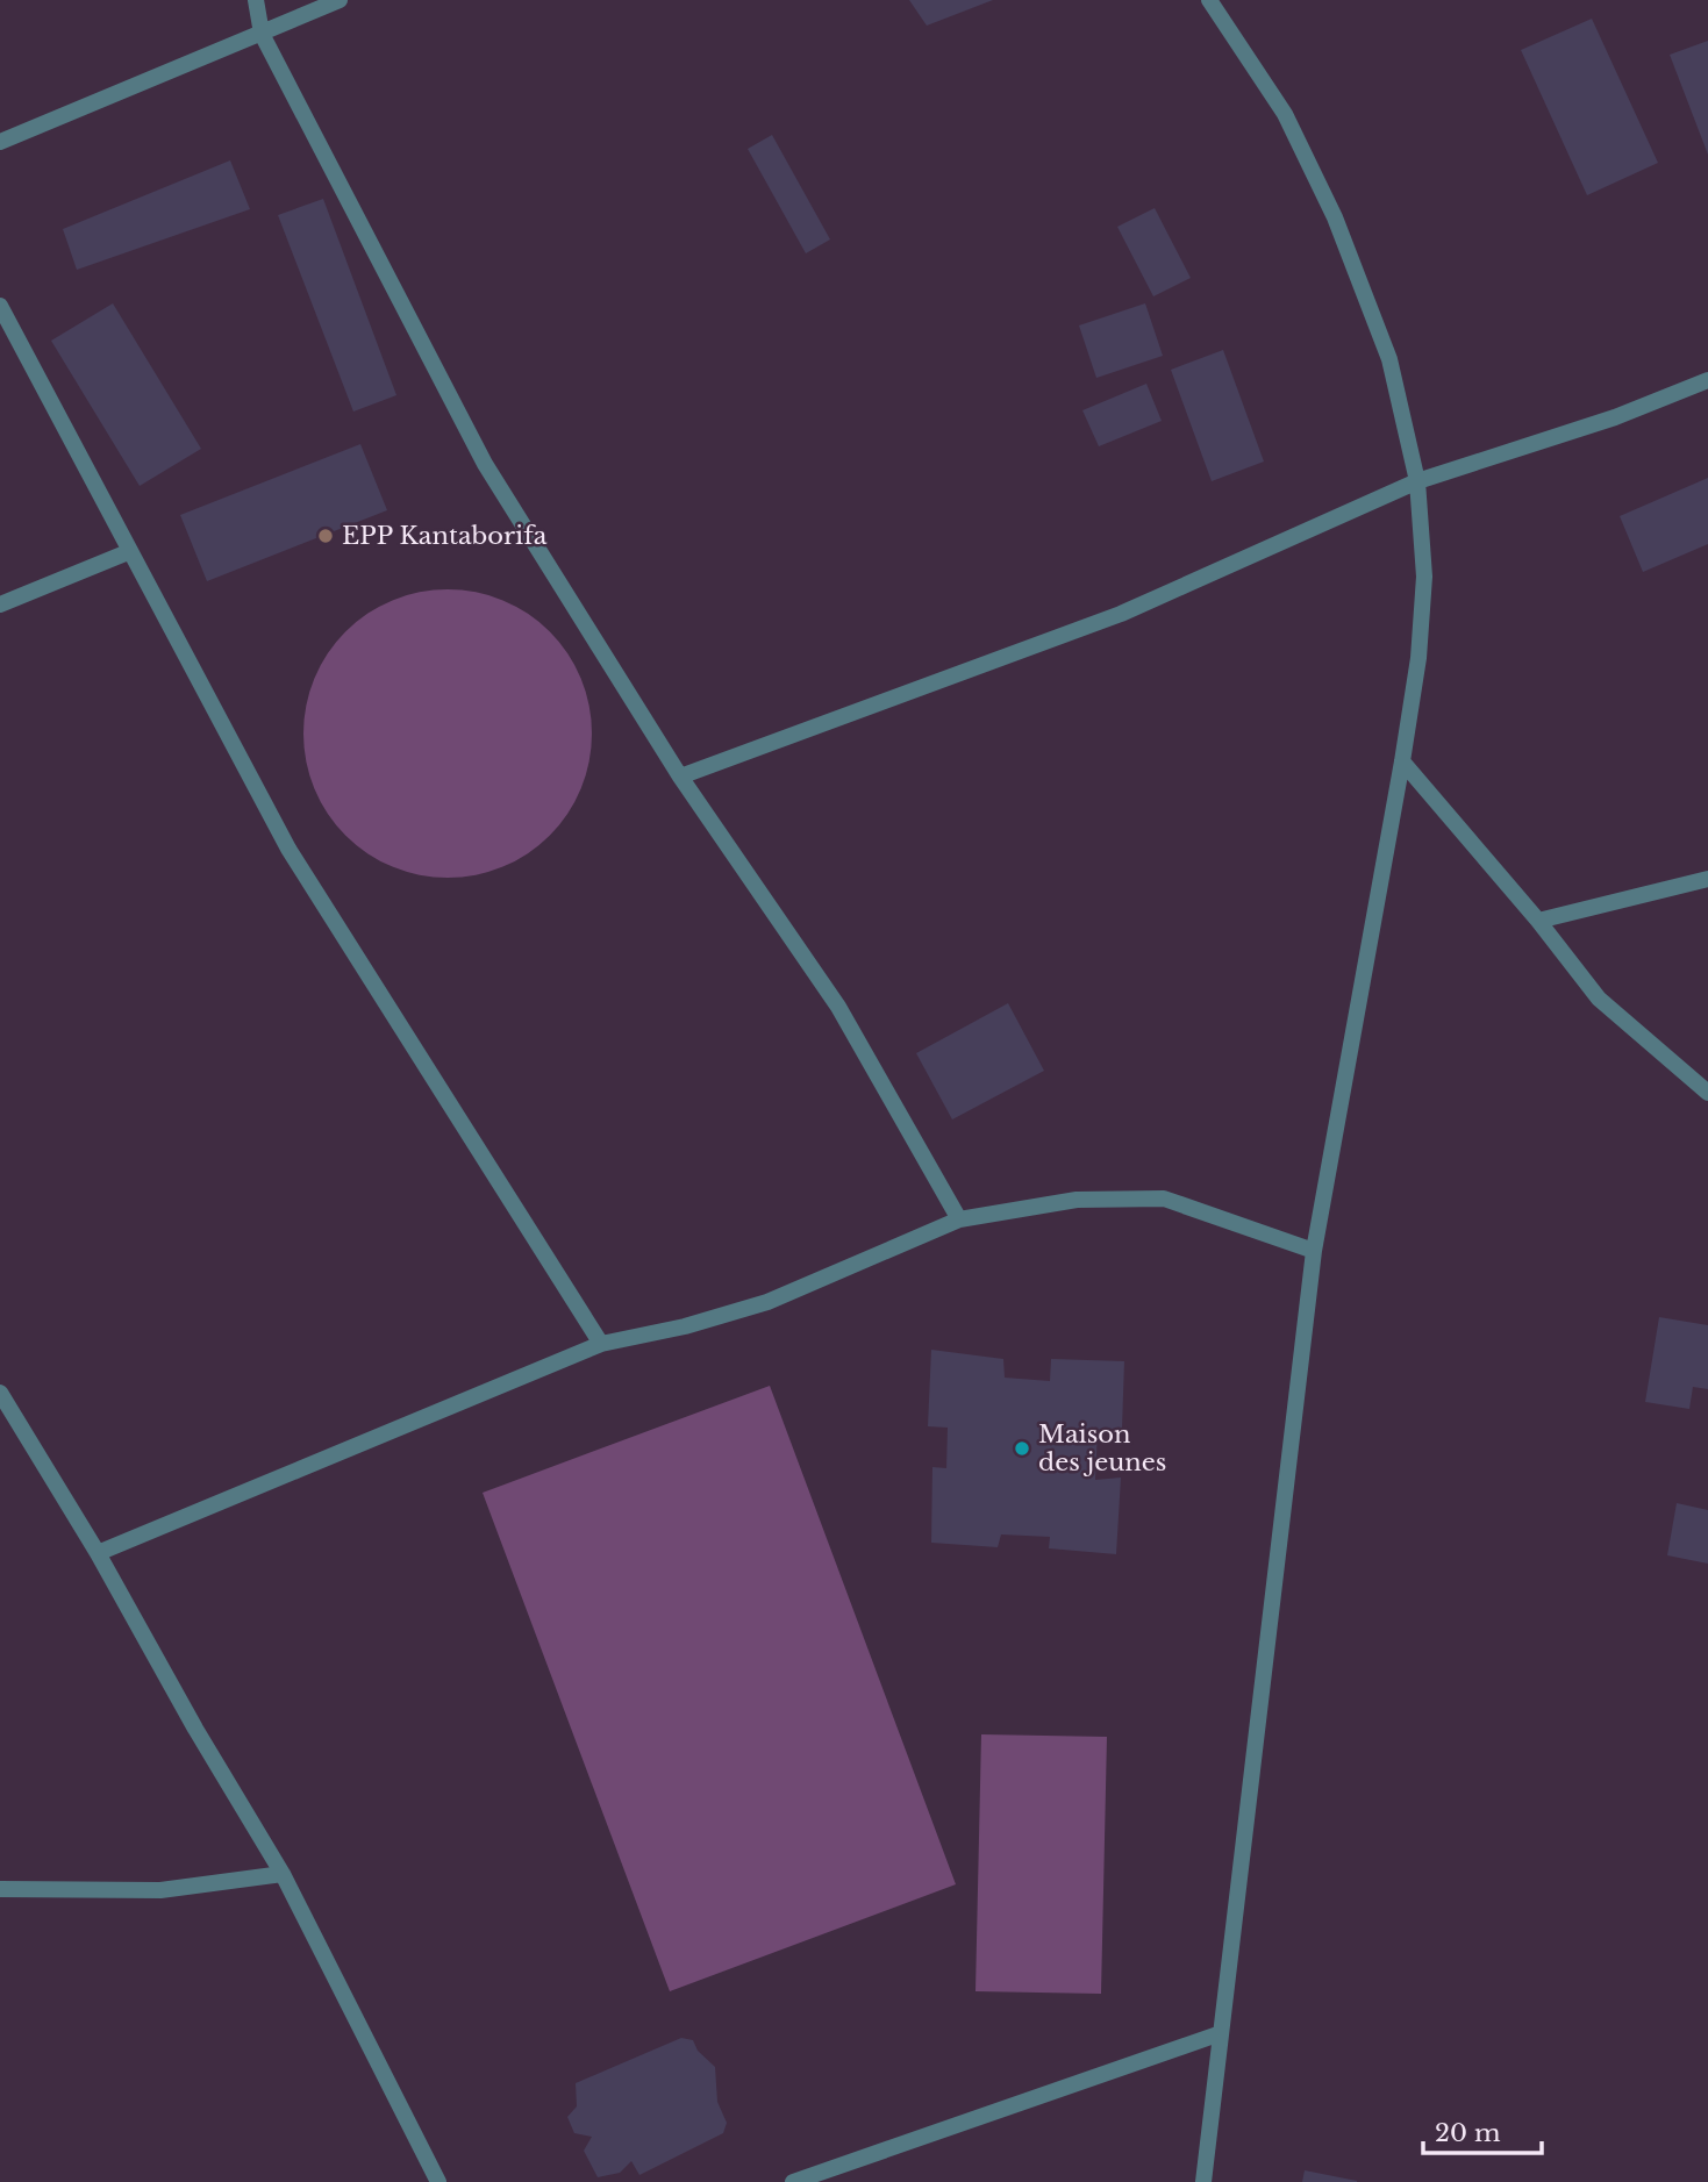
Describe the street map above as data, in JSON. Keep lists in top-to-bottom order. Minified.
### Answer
{"places":["EPP Kantaborifa","Maison des jeunes"],"scale_bar":"20 m"}
